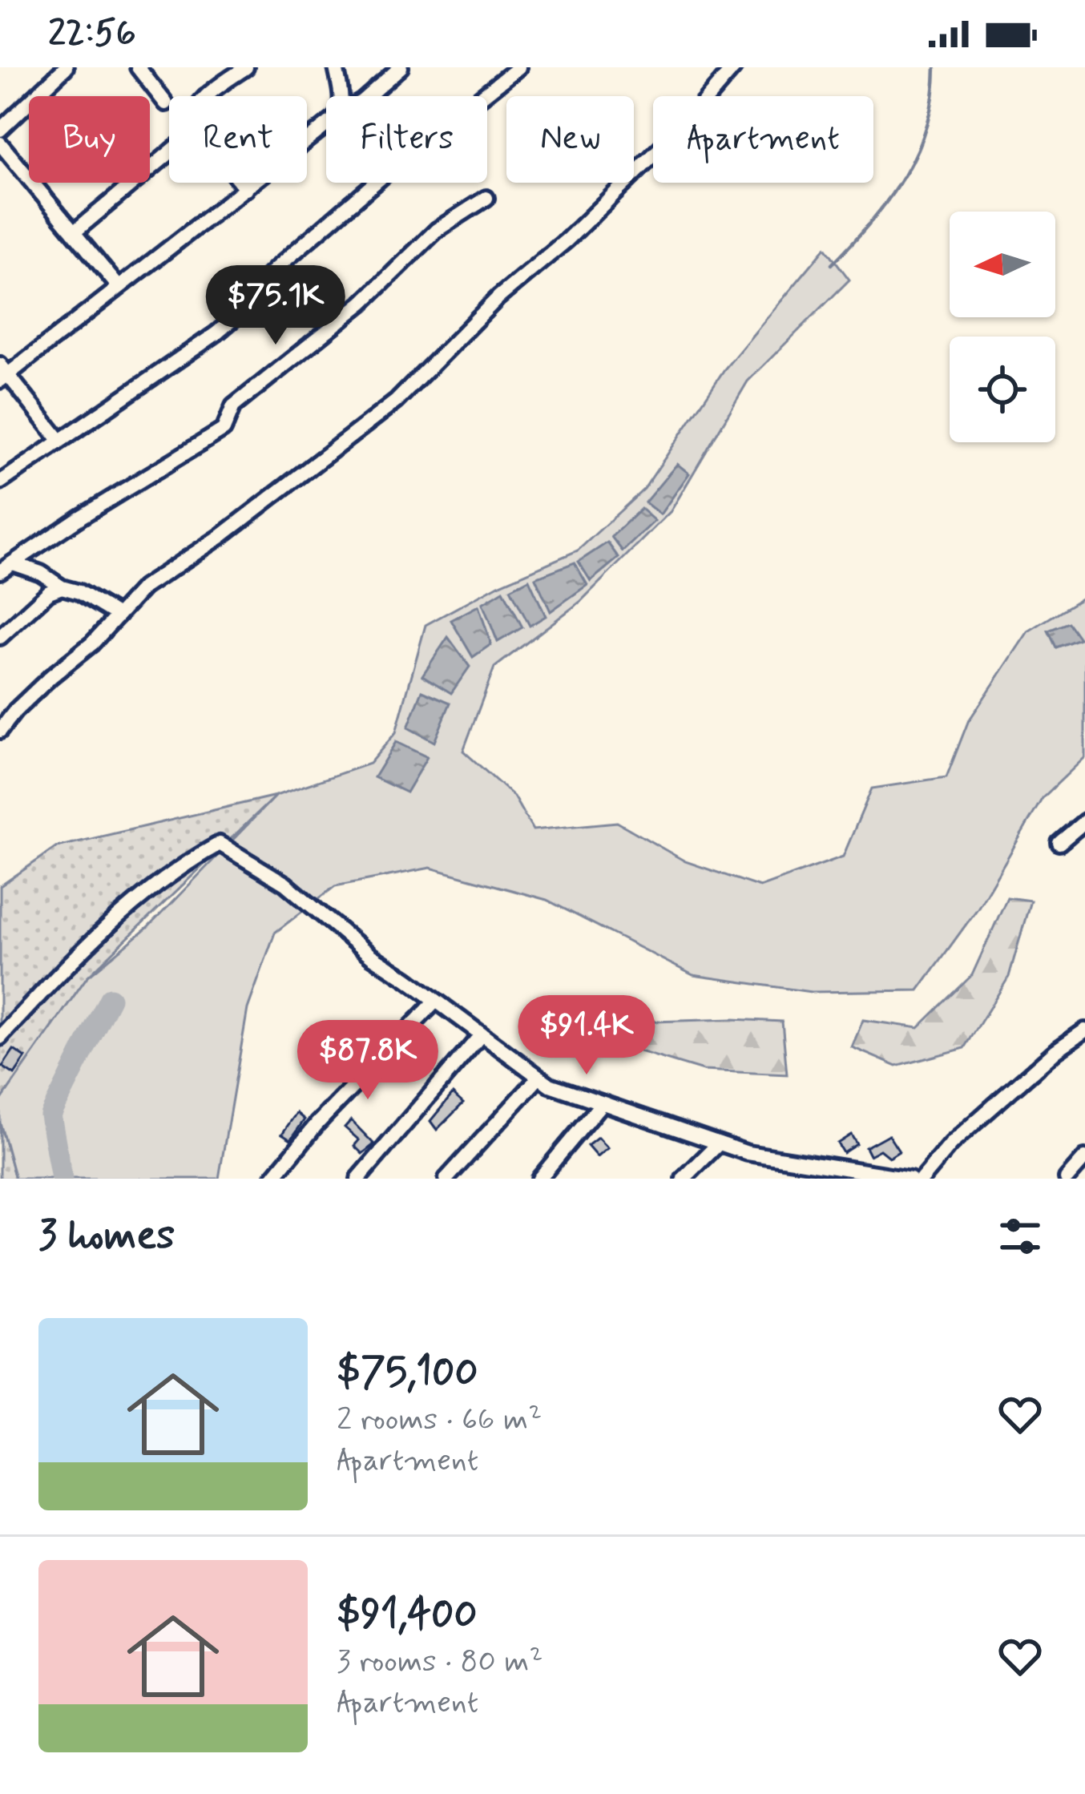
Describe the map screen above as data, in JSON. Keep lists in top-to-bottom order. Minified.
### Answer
{"north":"left","page":{"status":"22:56","chip":["Buy","Rent","Filters","New","Apartment"],"price":["$75.1K","$91.4K","$87.8K"],"heading":"3 homes","list":[{"name":"$75,100","note":"2 rooms · 66 m² · Apartment"},{"name":"$91,400","note":"3 rooms · 80 m² · Apartment"}]}}
